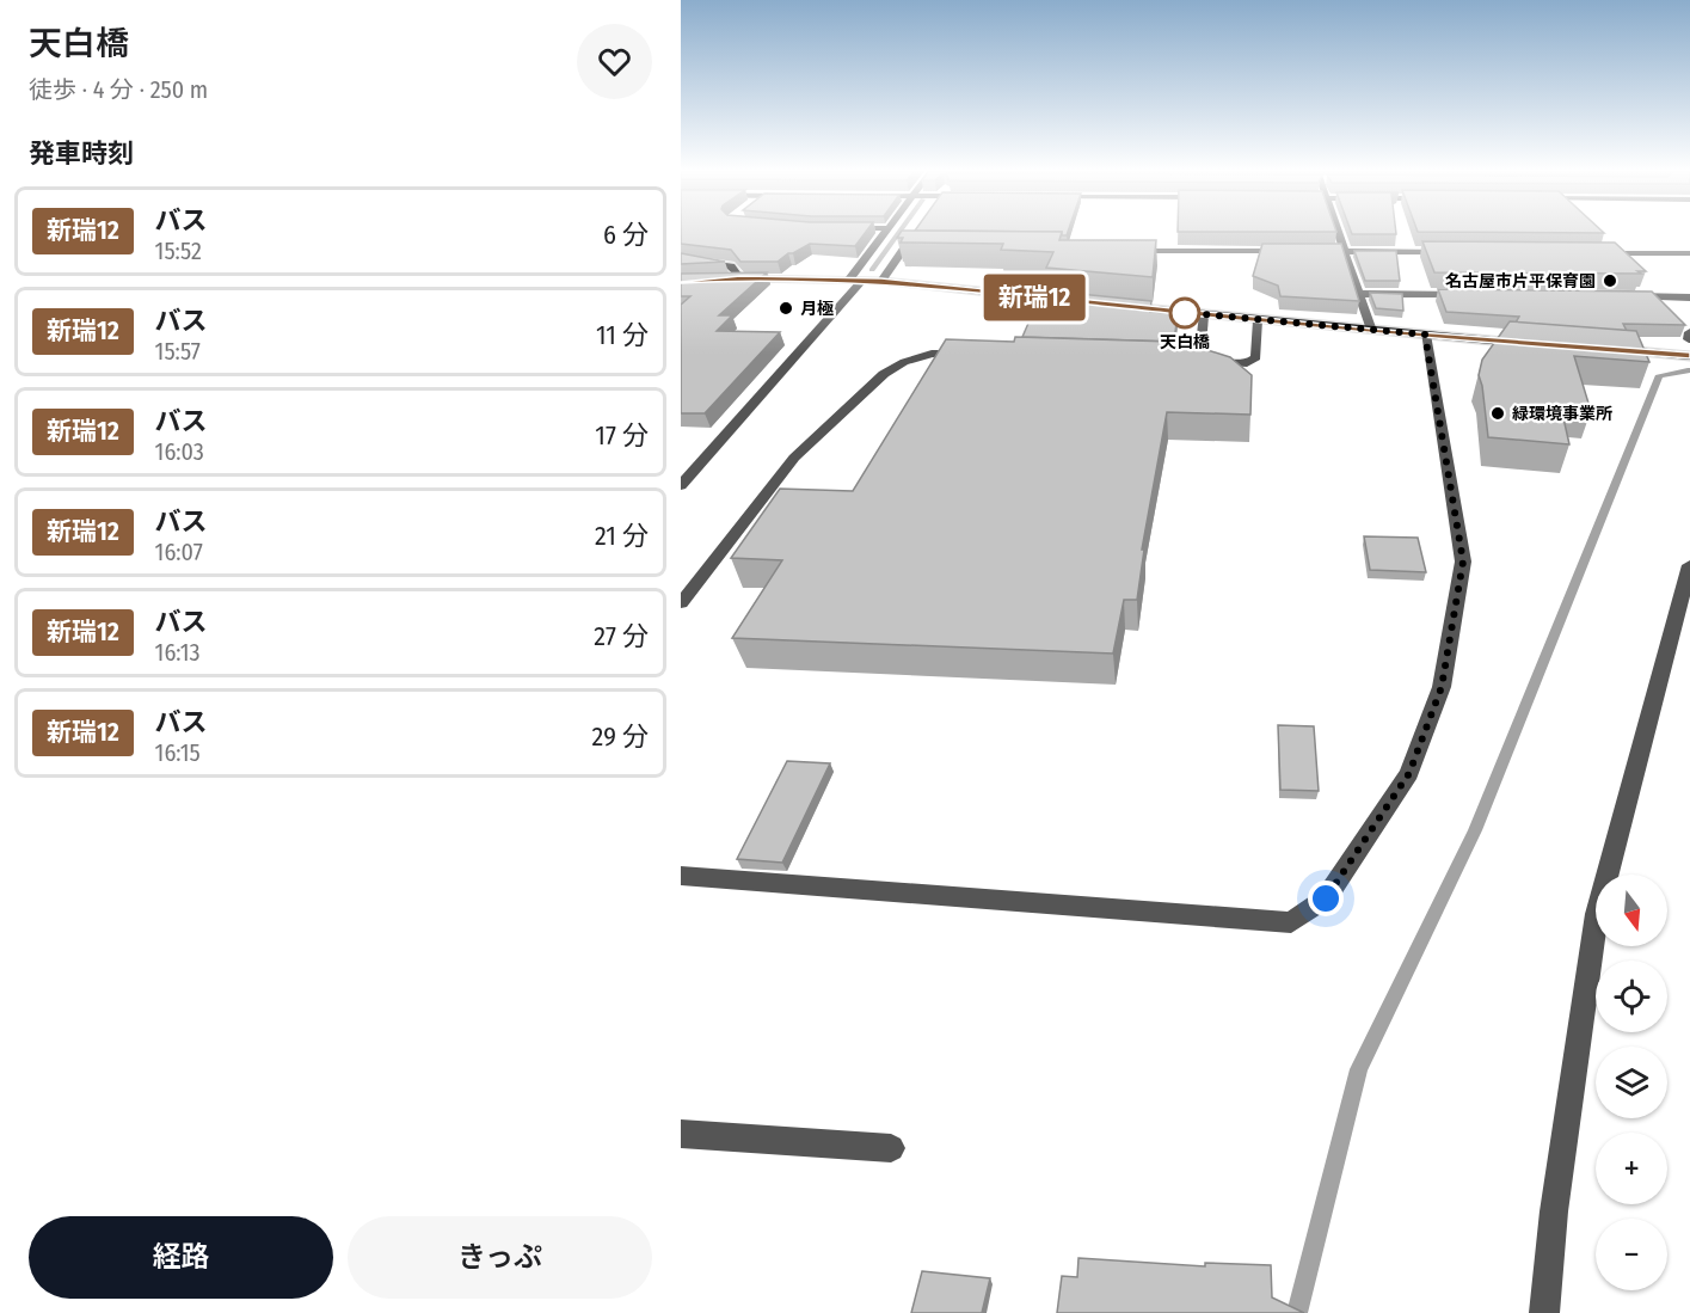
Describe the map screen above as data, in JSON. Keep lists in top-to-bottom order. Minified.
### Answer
{"places":["名古屋市片平保育園","月極","天白橋","緑環境事業所"],"lines":["bus line 新瑞12"],"north":"bottom","page":{"heading":[["天白橋","徒歩 · 4 分 · 250 m"],"発車時刻"],"on_map":"新瑞12","list":[{"mark":"新瑞12","name":"バス","note":"15:52","value":"6 分"},{"mark":"新瑞12","name":"バス","note":"15:57","value":"11 分"},{"mark":"新瑞12","name":"バス","note":"16:03","value":"17 分"},{"mark":"新瑞12","name":"バス","note":"16:07","value":"21 分"},{"mark":"新瑞12","name":"バス","note":"16:13","value":"27 分"},{"mark":"新瑞12","name":"バス","note":"16:15","value":"29 分"}],"map_buttons":["+","−"],"buttons":["経路","きっぷ"]}}
